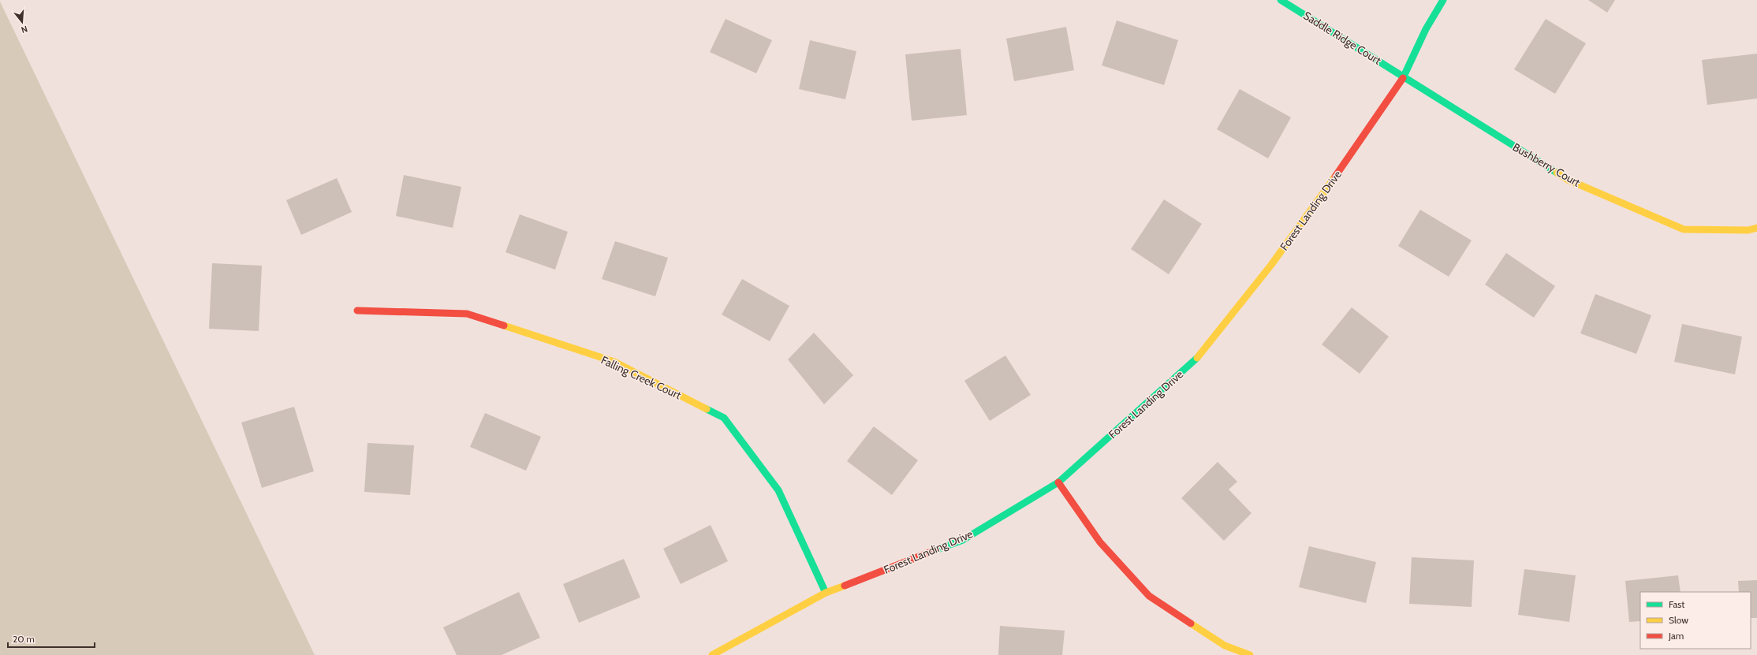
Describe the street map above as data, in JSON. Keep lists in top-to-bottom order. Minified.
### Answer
{"streets":{"street":["Saddle Ridge Court","Bushberry Court","Forest Landing Drive","Falling Creek Court"]},"crossings":[["Saddle Ridge Court","Bushberry Court"],["Saddle Ridge Court","Forest Landing Drive"],["Bushberry Court","Forest Landing Drive"],["Forest Landing Drive","Falling Creek Court"]],"legend":["Fast","Slow","Jam"],"scale_bar":"20 m","north":"bottom"}
